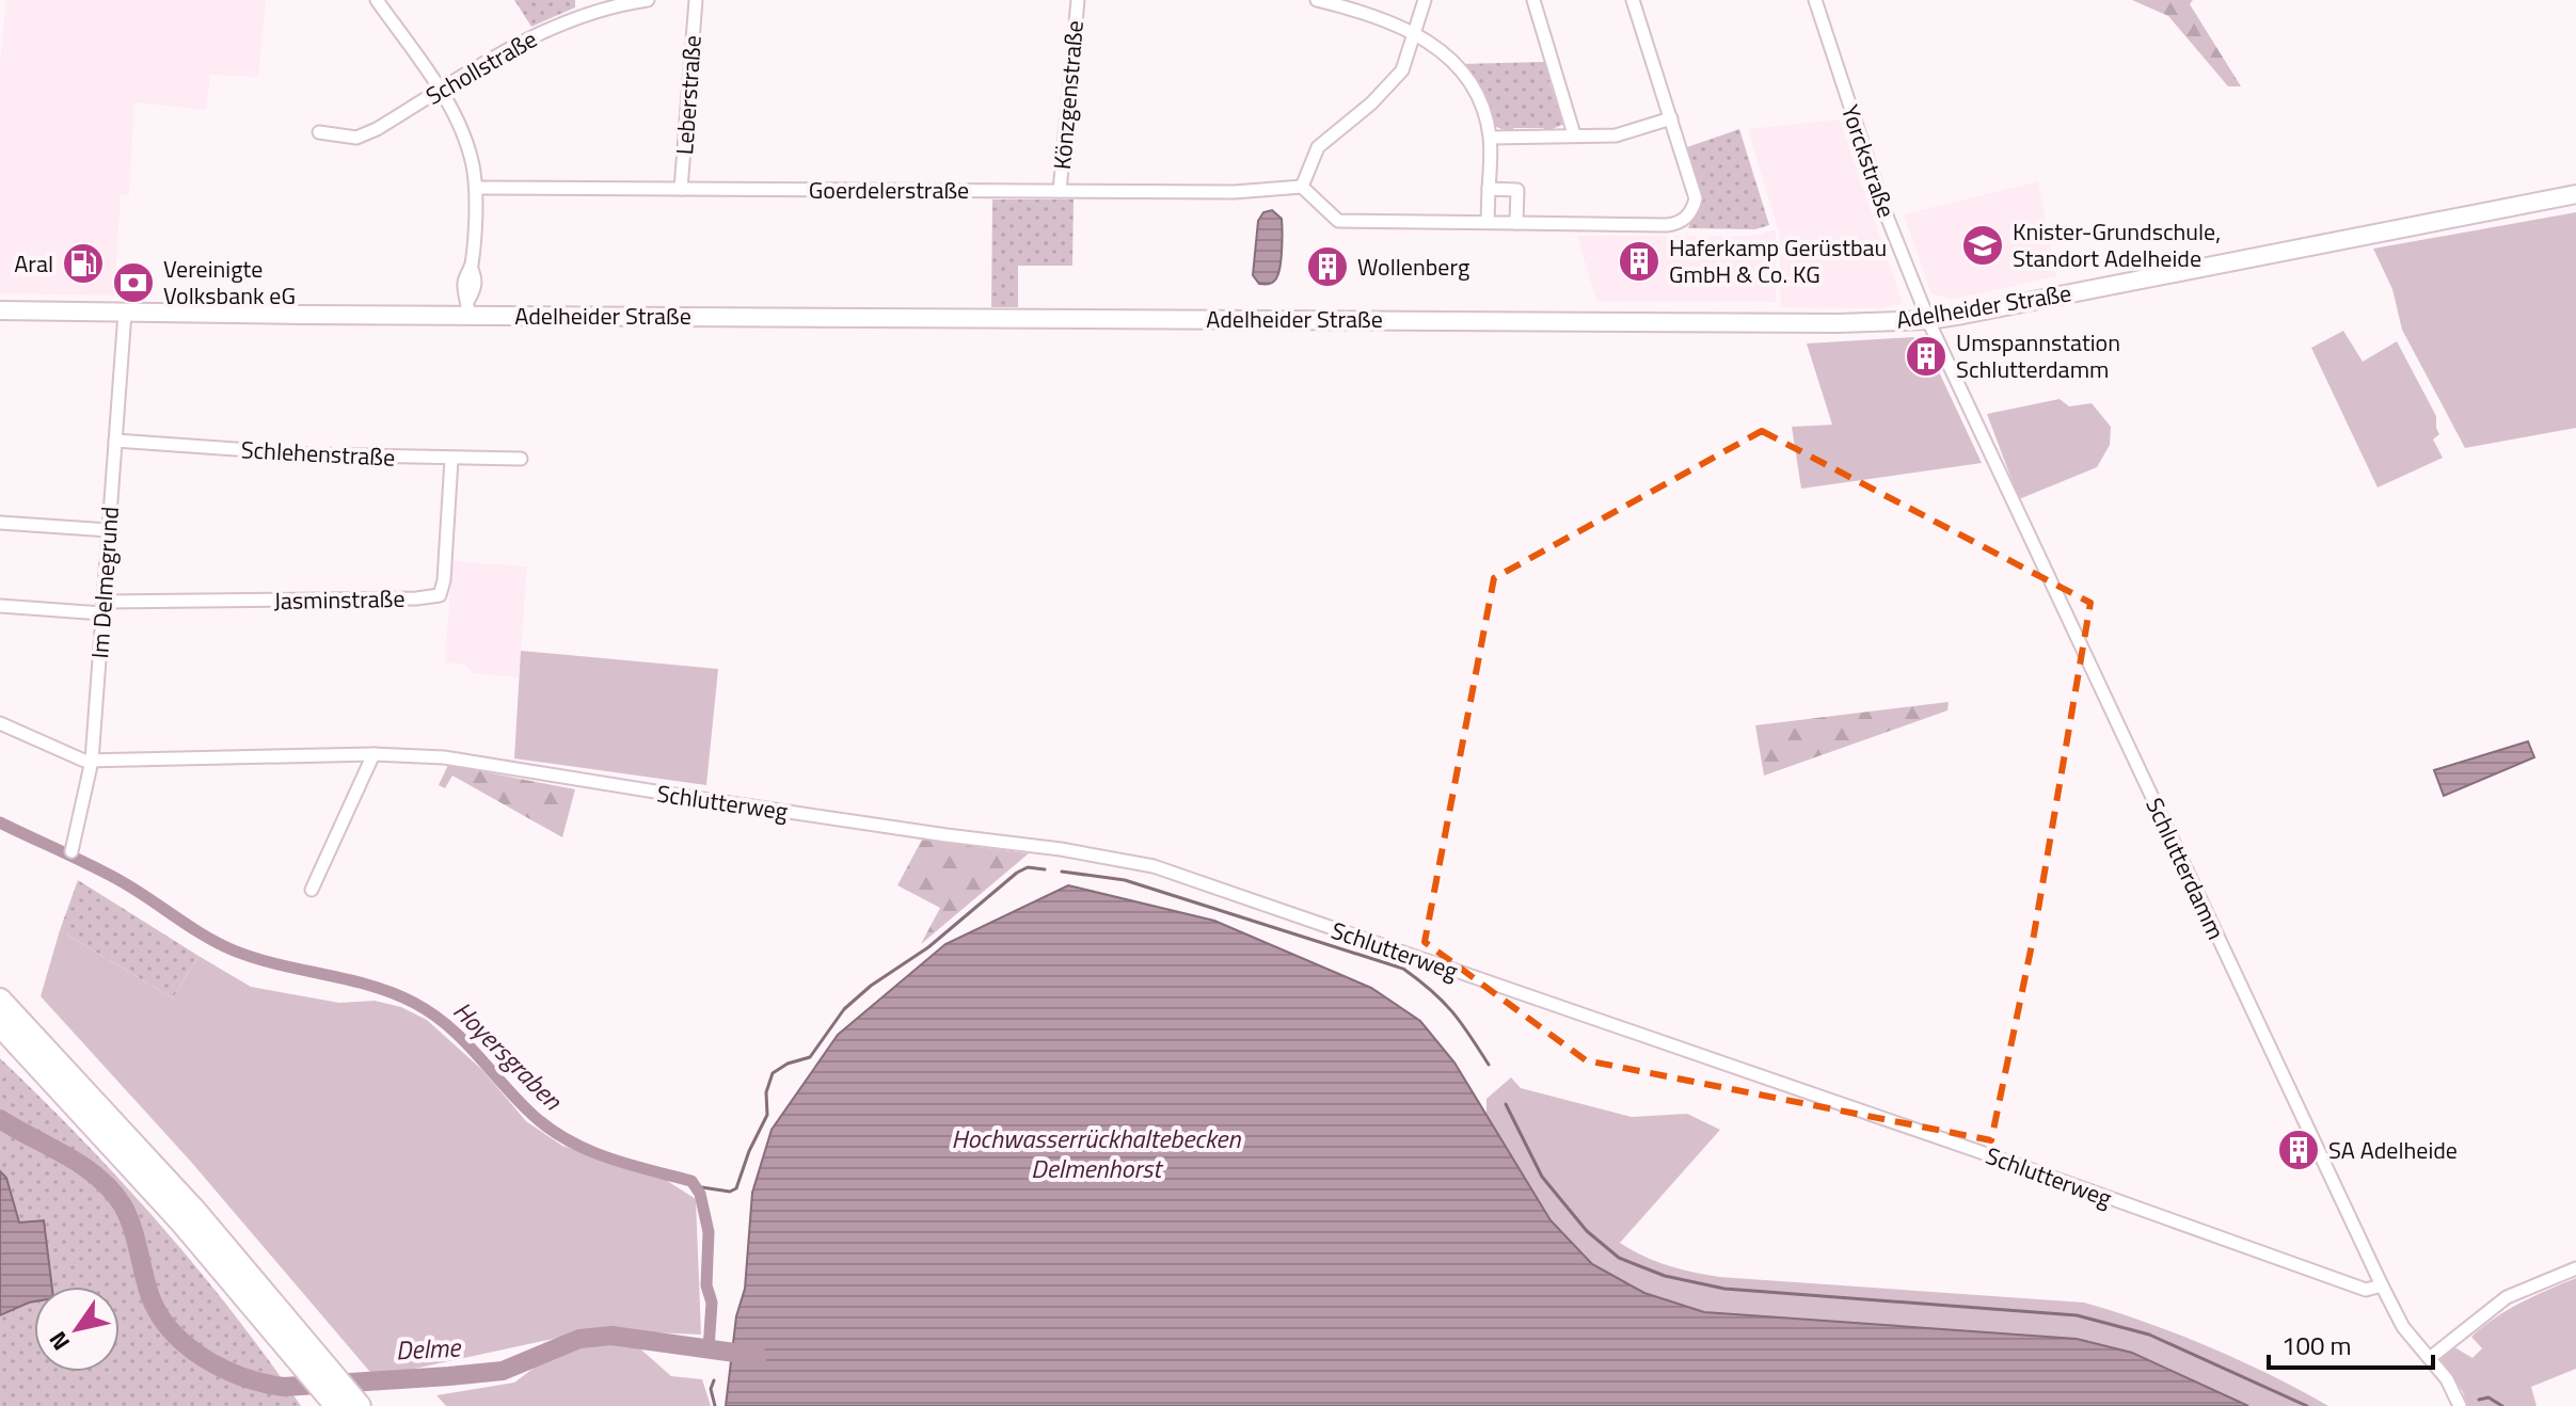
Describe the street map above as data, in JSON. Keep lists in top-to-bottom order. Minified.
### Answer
{"streets":{"main road":["Adelheider Straße"],"street":["Schollstraße","Leberstraße","Könzgenstraße","Yorckstraße","Goerdelerstraße","Schlehenstraße","Im Delmegrund","Jasminstraße","Schlutterweg","Schlutterdamm"]},"crossings":[["Leberstraße","Goerdelerstraße"],["Könzgenstraße","Goerdelerstraße"],["Yorckstraße","Adelheider Straße"],["Yorckstraße","Schlutterdamm"],["Adelheider Straße","Im Delmegrund"],["Adelheider Straße","Schlutterdamm"],["Schlehenstraße","Im Delmegrund"],["Schlehenstraße","Jasminstraße"],["Im Delmegrund","Jasminstraße"],["Im Delmegrund","Schlutterweg"],["Schlutterweg","Schlutterdamm"]],"water":["Hoyersgraben","Hochwasserrückhaltebecken Delmenhorst","Delme"],"places":{"school or university":["Knister-Grundschule, Standort Adelheide"],"building":["Haferkamp Gerüstbau GmbH & Co. KG","Wollenberg","Umspannstation Schlutterdamm","SA Adelheide"],"fuel station":["Aral"],"bank":["Vereinigte Volksbank eG"]},"scale_bar":"100 m","north":"bottom left"}
